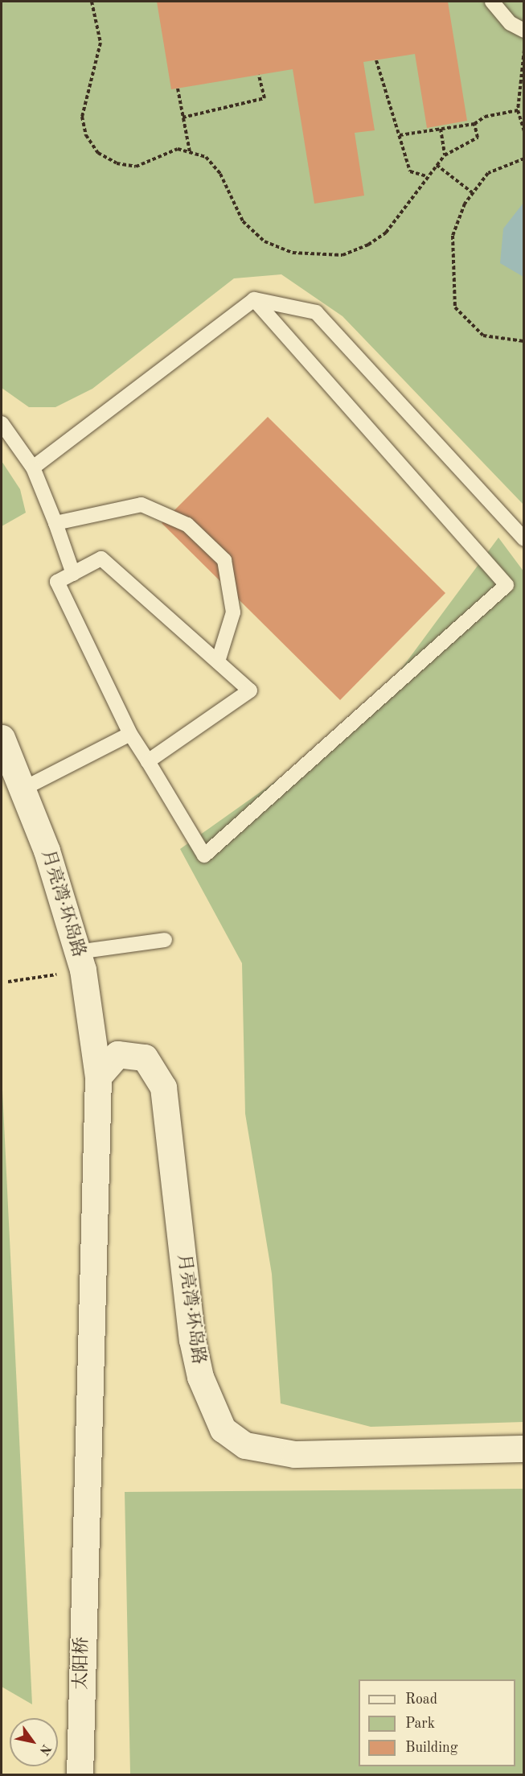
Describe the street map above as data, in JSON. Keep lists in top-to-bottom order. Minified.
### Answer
{"streets":{"street":["月亮湾·环岛路","太阳桥"]},"crossings":[["月亮湾·环岛路","太阳桥"]],"legend":["Road","Park","Building"],"north":"bottom right"}
